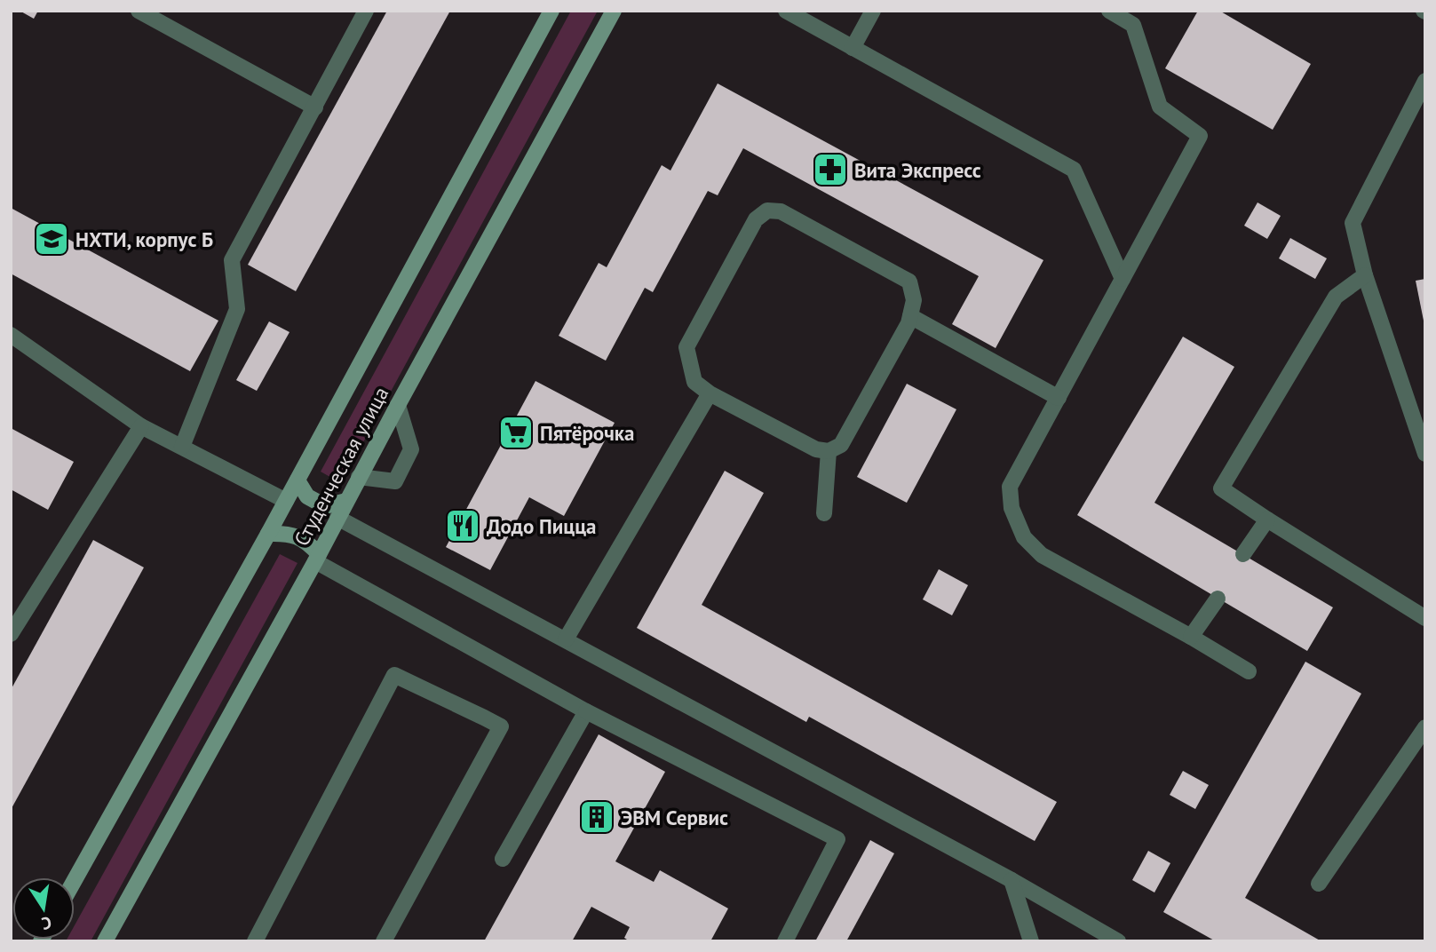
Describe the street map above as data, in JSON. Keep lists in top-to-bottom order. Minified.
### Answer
{"streets":{"main road":["Студенческая улица"]},"places":{"pharmacy":["Вита Экспресс"],"school or university":["НХТИ, корпус Б"],"supermarket":["Пятёрочка"],"restaurant":["Додо Пицца"],"building":["ЭВМ Сервис"]},"north":"bottom"}
